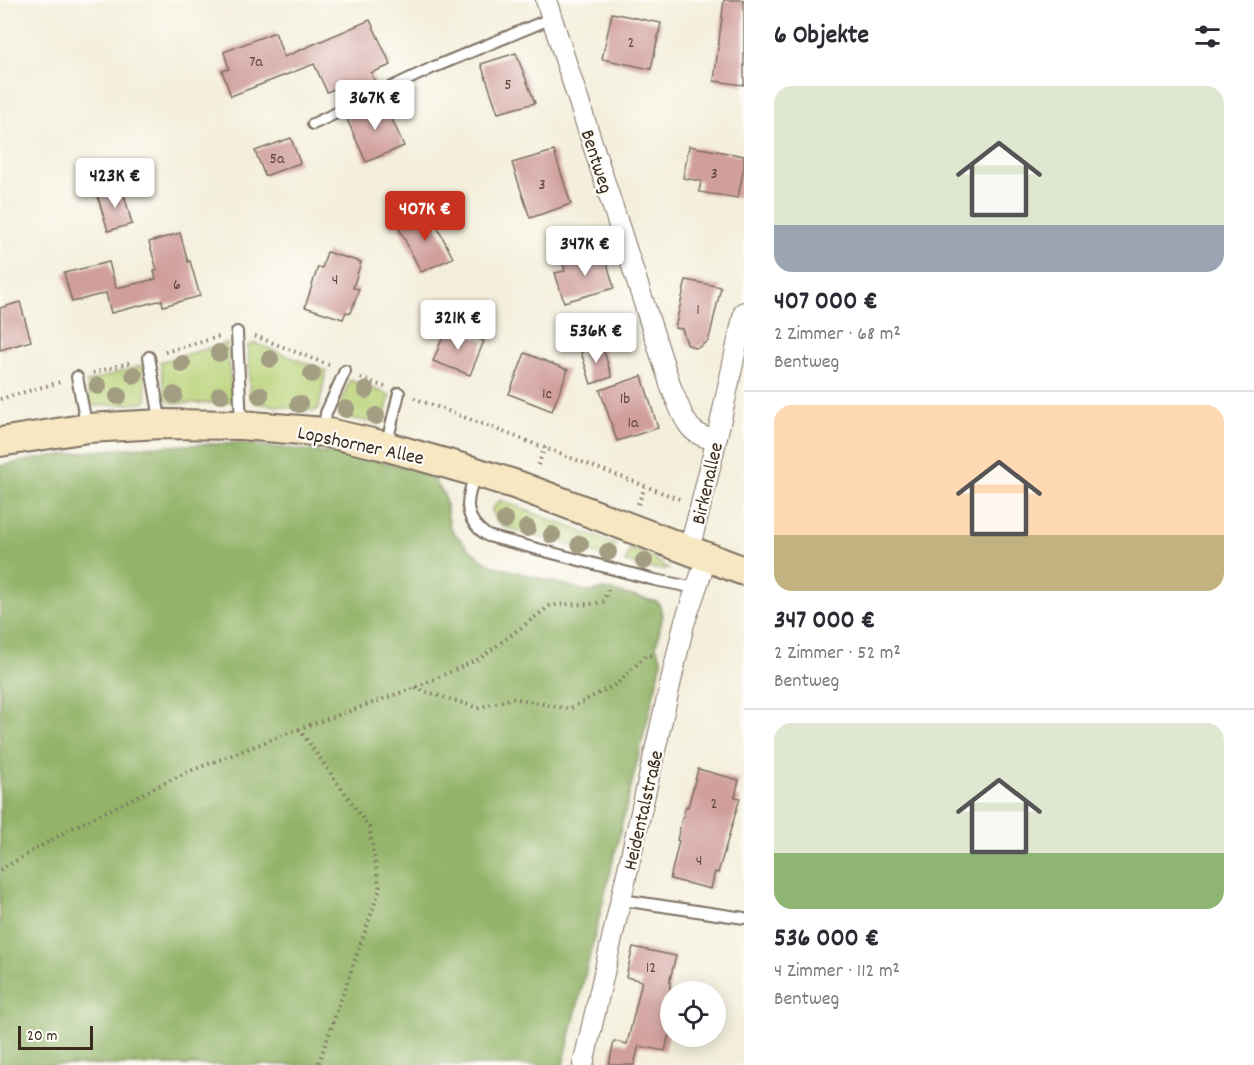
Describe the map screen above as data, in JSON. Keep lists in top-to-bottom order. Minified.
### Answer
{"streets":{"main road":["Lopshorner Allee"],"street":["Bentweg","Birkenallee","Heidentalstraße"]},"crossings":[["Bentweg","Birkenallee"],["Lopshorner Allee","Birkenallee"],["Lopshorner Allee","Heidentalstraße"],["Birkenallee","Heidentalstraße"]],"house_numbers":["2","7a","5","5a","3","3","4","6","1","1c","1b","1a","2","4","12"],"scale_bar":"20 m","page":{"heading":"6 Objekte","list":[{"name":"407 000 €","note":"2 Zimmer · 68 m² · Bentweg"},{"name":"347 000 €","note":"2 Zimmer · 52 m² · Bentweg"},{"name":"536 000 €","note":"4 Zimmer · 112 m² · Bentweg"}],"price":["367K €","423K €","407K €","347K €","321K €","536K €"],"scale":"20 m"}}
